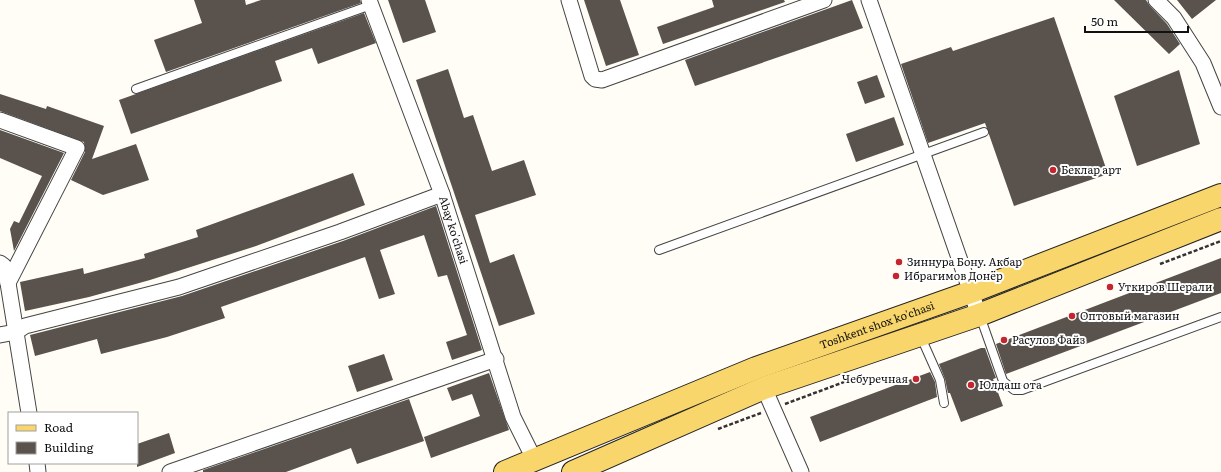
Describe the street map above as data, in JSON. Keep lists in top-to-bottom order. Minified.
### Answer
{"streets":{"main road":["Toshkent shox ko'chasi"],"street":["Abay ko'chasi"]},"crossings":[["Abay ko'chasi","Toshkent shox ko'chasi"]],"places":["Беклар арт","Зиннура Бону. Акбар","Ибрагимов Донёр","Уткиров Шерали","Оптовый магазин","Расулов Файз","Чебуречная","Юлдаш ота"],"legend":["Road","Building"],"scale_bar":"50 m"}
